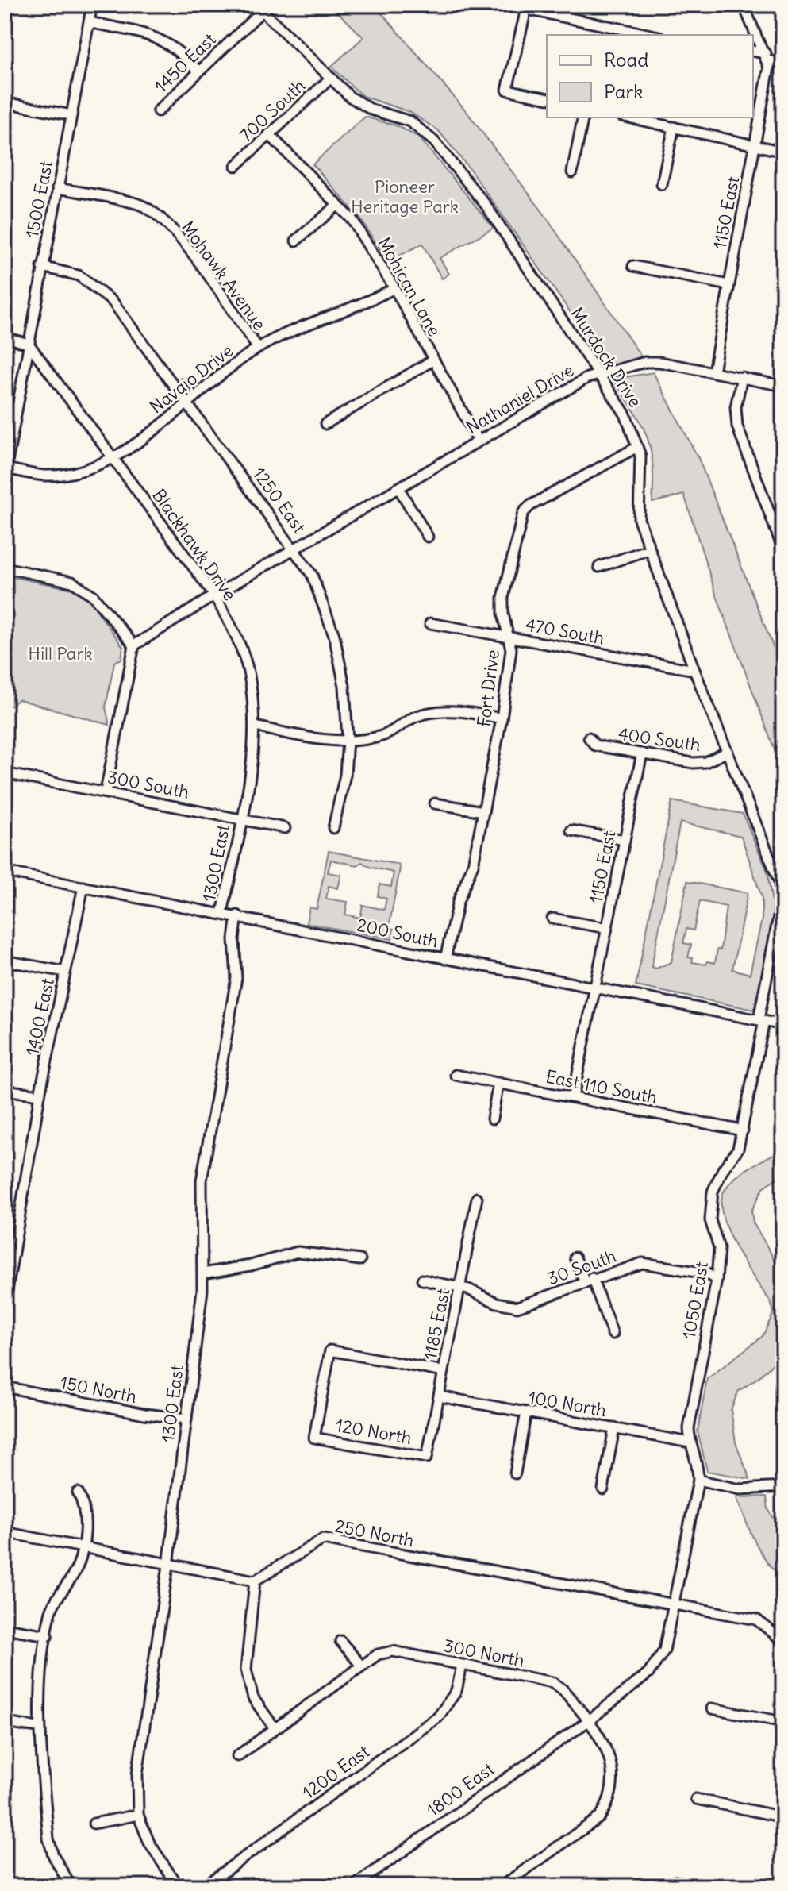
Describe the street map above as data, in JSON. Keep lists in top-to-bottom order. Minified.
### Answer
{"streets":{"street":["1450 East","700 South","1500 East","1150 East","Mohawk Avenue","Mohican Lane","Murdock Drive","Navajo Drive","Nathaniel Drive","1250 East","Blackhawk Drive","470 South","Fort Drive","400 South","300 South","1300 East","200 South","1400 East","East 110 South","30 South","1050 East","1185 East","150 North","100 North","120 North","250 North","300 North","1200 East","1800 East"]},"crossings":[["1450 East","Murdock Drive"],["700 South","Mohican Lane"],["700 South","Murdock Drive"],["1500 East","Mohawk Avenue"],["1500 East","Navajo Drive"],["1500 East","1250 East"],["1500 East","Blackhawk Drive"],["1150 East","Nathaniel Drive"],["1150 East","400 South"],["1150 East","200 South"],["1150 East","East 110 South"],["Mohawk Avenue","Navajo Drive"],["Mohican Lane","Navajo Drive"],["Mohican Lane","Nathaniel Drive"],["Murdock Drive","Nathaniel Drive"],["Murdock Drive","470 South"],["Murdock Drive","Fort Drive"],["Murdock Drive","400 South"],["Murdock Drive","200 South"],["Murdock Drive","1050 East"],["Navajo Drive","1250 East"],["Navajo Drive","Blackhawk Drive"],["Nathaniel Drive","1250 East"],["Nathaniel Drive","Blackhawk Drive"],["Blackhawk Drive","300 South"],["Blackhawk Drive","1300 East"],["470 South","Fort Drive"],["Fort Drive","200 South"],["300 South","1300 East"],["1300 East","200 South"],["1300 East","150 North"],["200 South","1400 East"],["200 South","1050 East"],["East 110 South","1050 East"],["30 South","1050 East"],["30 South","1185 East"],["1050 East","100 North"],["1185 East","100 North"],["1185 East","120 North"],["300 North","1200 East"],["300 North","1800 East"]],"parks":["Pioneer Heritage Park","Hill Park"],"legend":["Road","Park"]}
